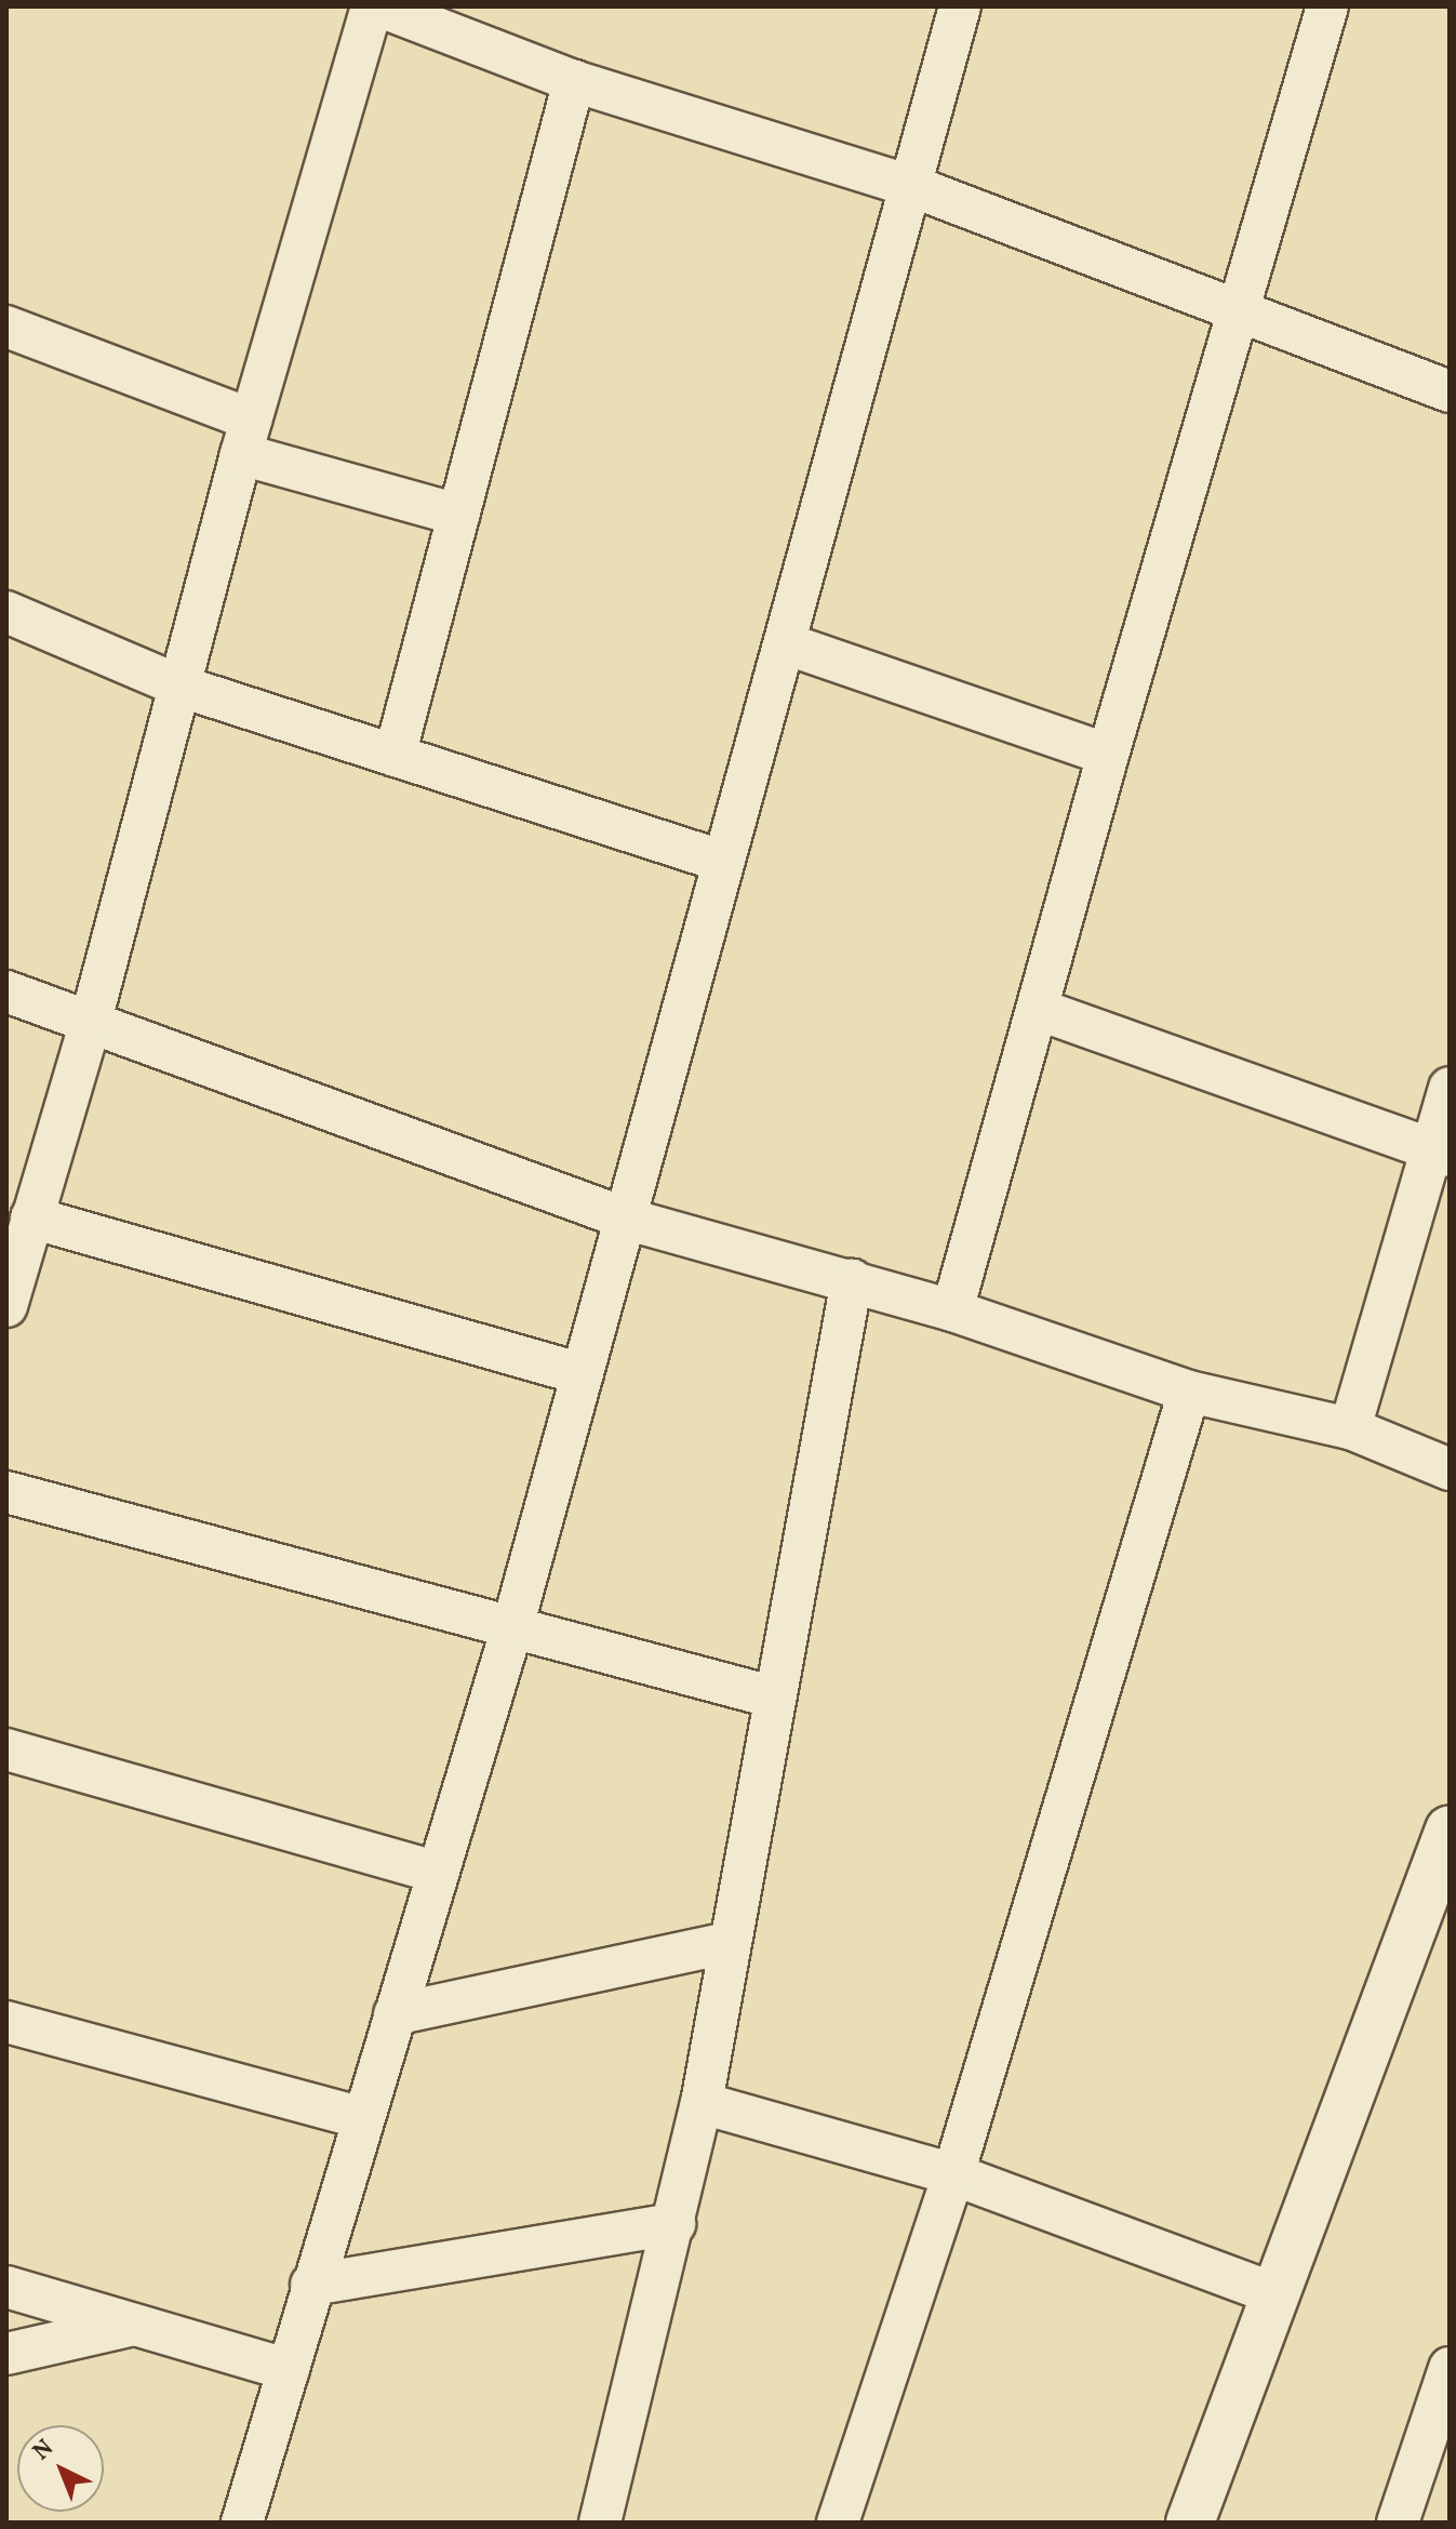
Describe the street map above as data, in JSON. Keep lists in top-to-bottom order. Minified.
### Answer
{"north":"top left"}
